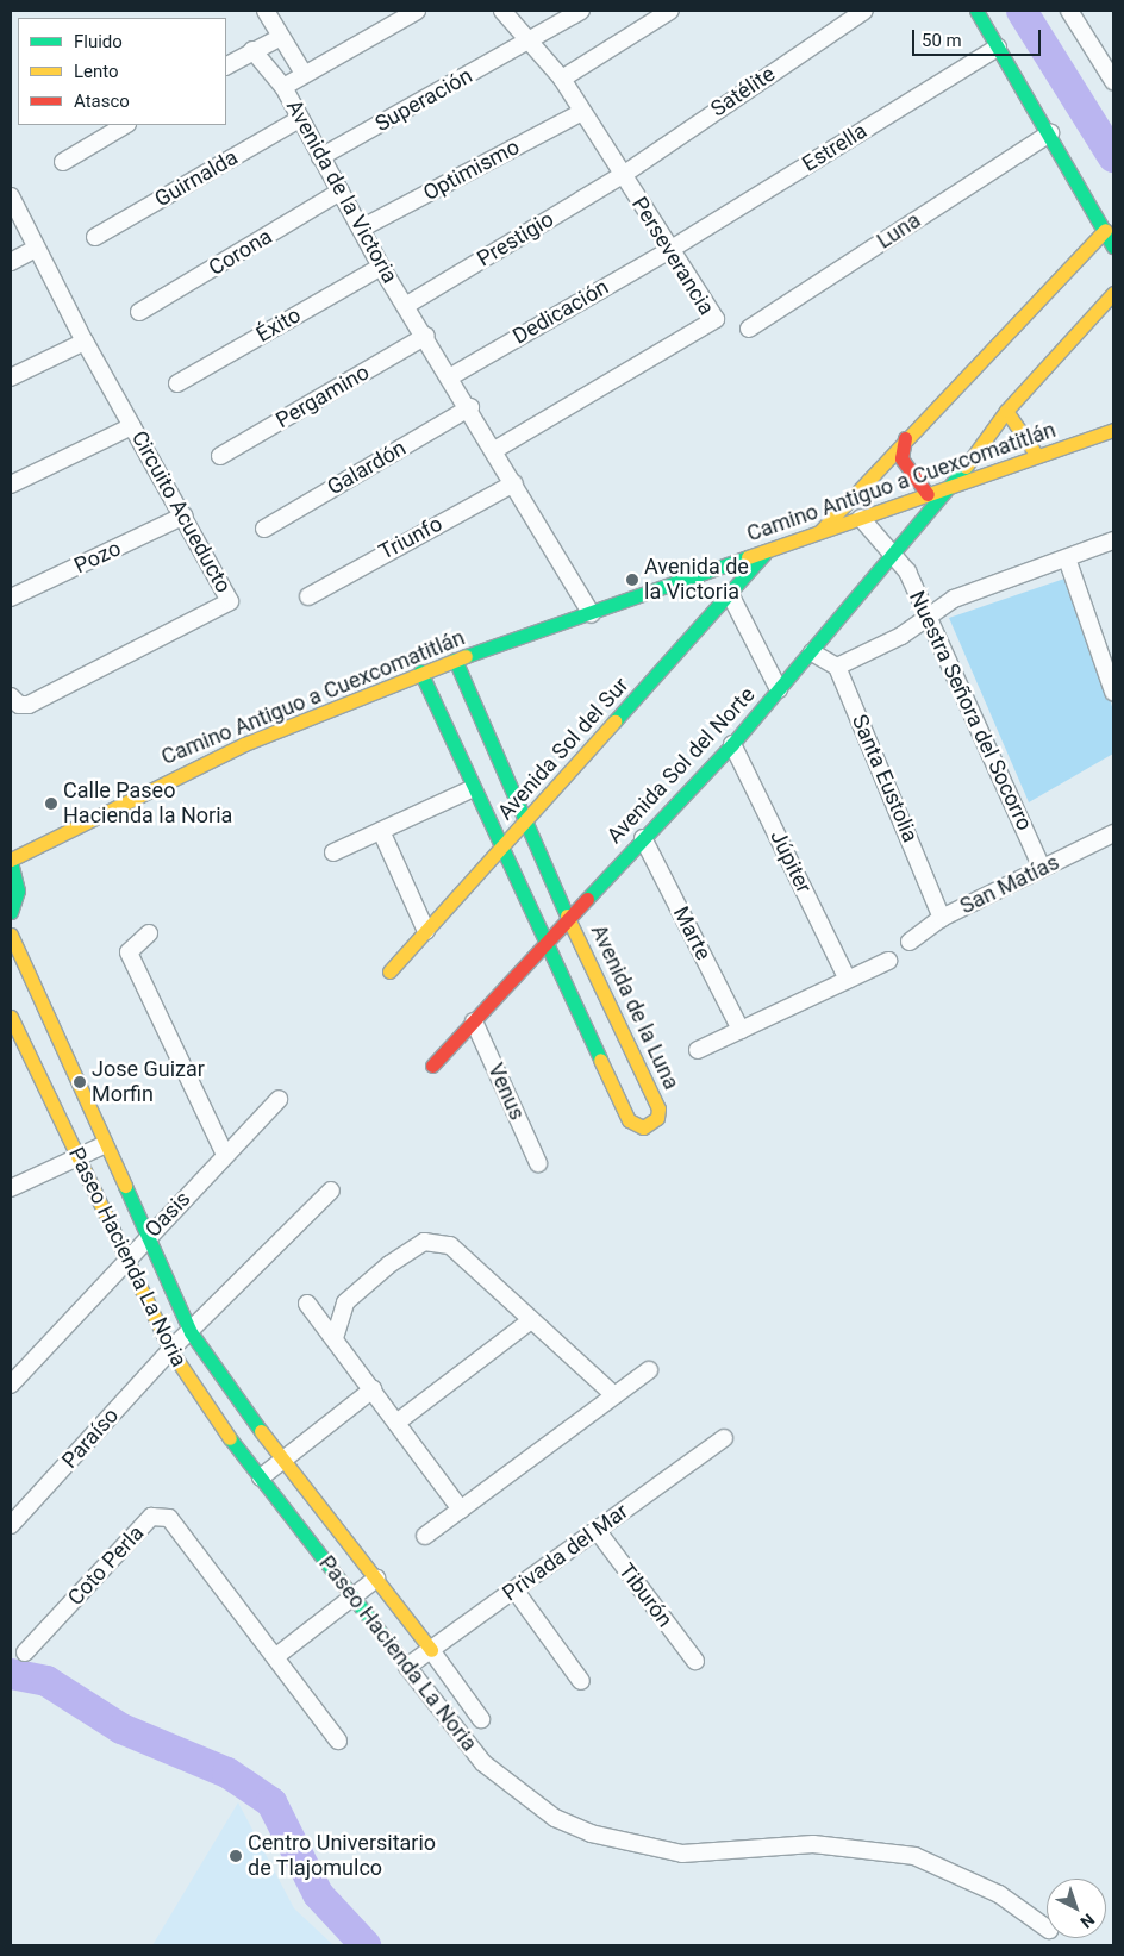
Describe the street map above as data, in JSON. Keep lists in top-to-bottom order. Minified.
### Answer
{"streets":{"street":["Satélite","Superación","Estrella","Optimismo","Guirnalda","Avenida de la Victoria","Luna","Prestigio","Corona","Perseverancia","Dedicación","Éxito","Pergamino","Galardón","Camino Antiguo a Cuexcomatitlán","Circuito Acueducto","Triunfo","Pozo","Nuestra Señora del Socorro","Avenida Sol del Sur","Avenida Sol del Norte","Santa Eustolia","Júpiter","San Matías","Marte","Avenida de la Luna","Venus","Oasis","Paseo Hacienda La Noria","Paraíso","Privada del Mar","Coto Perla","Tiburón"]},"crossings":[["Satélite","Prestigio"],["Satélite","Perseverancia"],["Superación","Avenida de la Victoria"],["Superación","Perseverancia"],["Estrella","Perseverancia"],["Estrella","Dedicación"],["Optimismo","Avenida de la Victoria"],["Optimismo","Perseverancia"],["Guirnalda","Avenida de la Victoria"],["Avenida de la Victoria","Prestigio"],["Avenida de la Victoria","Corona"],["Avenida de la Victoria","Perseverancia"],["Avenida de la Victoria","Dedicación"],["Avenida de la Victoria","Éxito"],["Avenida de la Victoria","Pergamino"],["Avenida de la Victoria","Galardón"],["Avenida de la Victoria","Camino Antiguo a Cuexcomatitlán"],["Avenida de la Victoria","Triunfo"],["Prestigio","Perseverancia"],["Perseverancia","Dedicación"],["Camino Antiguo a Cuexcomatitlán","Nuestra Señora del Socorro"],["Camino Antiguo a Cuexcomatitlán","Avenida Sol del Sur"],["Camino Antiguo a Cuexcomatitlán","Avenida Sol del Norte"],["Camino Antiguo a Cuexcomatitlán","Avenida de la Luna"],["Circuito Acueducto","Pozo"],["Nuestra Señora del Socorro","Avenida Sol del Norte"],["Nuestra Señora del Socorro","San Matías"],["Avenida Sol del Sur","Avenida de la Luna"],["Avenida Sol del Norte","Júpiter"],["Avenida Sol del Norte","Marte"],["Avenida Sol del Norte","Avenida de la Luna"],["Avenida Sol del Norte","Venus"],["Santa Eustolia","San Matías"],["Oasis","Paseo Hacienda La Noria"],["Paseo Hacienda La Noria","Paraíso"],["Paseo Hacienda La Noria","Privada del Mar"],["Privada del Mar","Tiburón"]],"places":["Avenida de la Victoria","Calle Paseo Hacienda la Noria","Jose Guizar Morfin","Centro Universitario de Tlajomulco"],"legend":["Fluido","Lento","Atasco"],"scale_bar":"50 m","north":"bottom right"}
